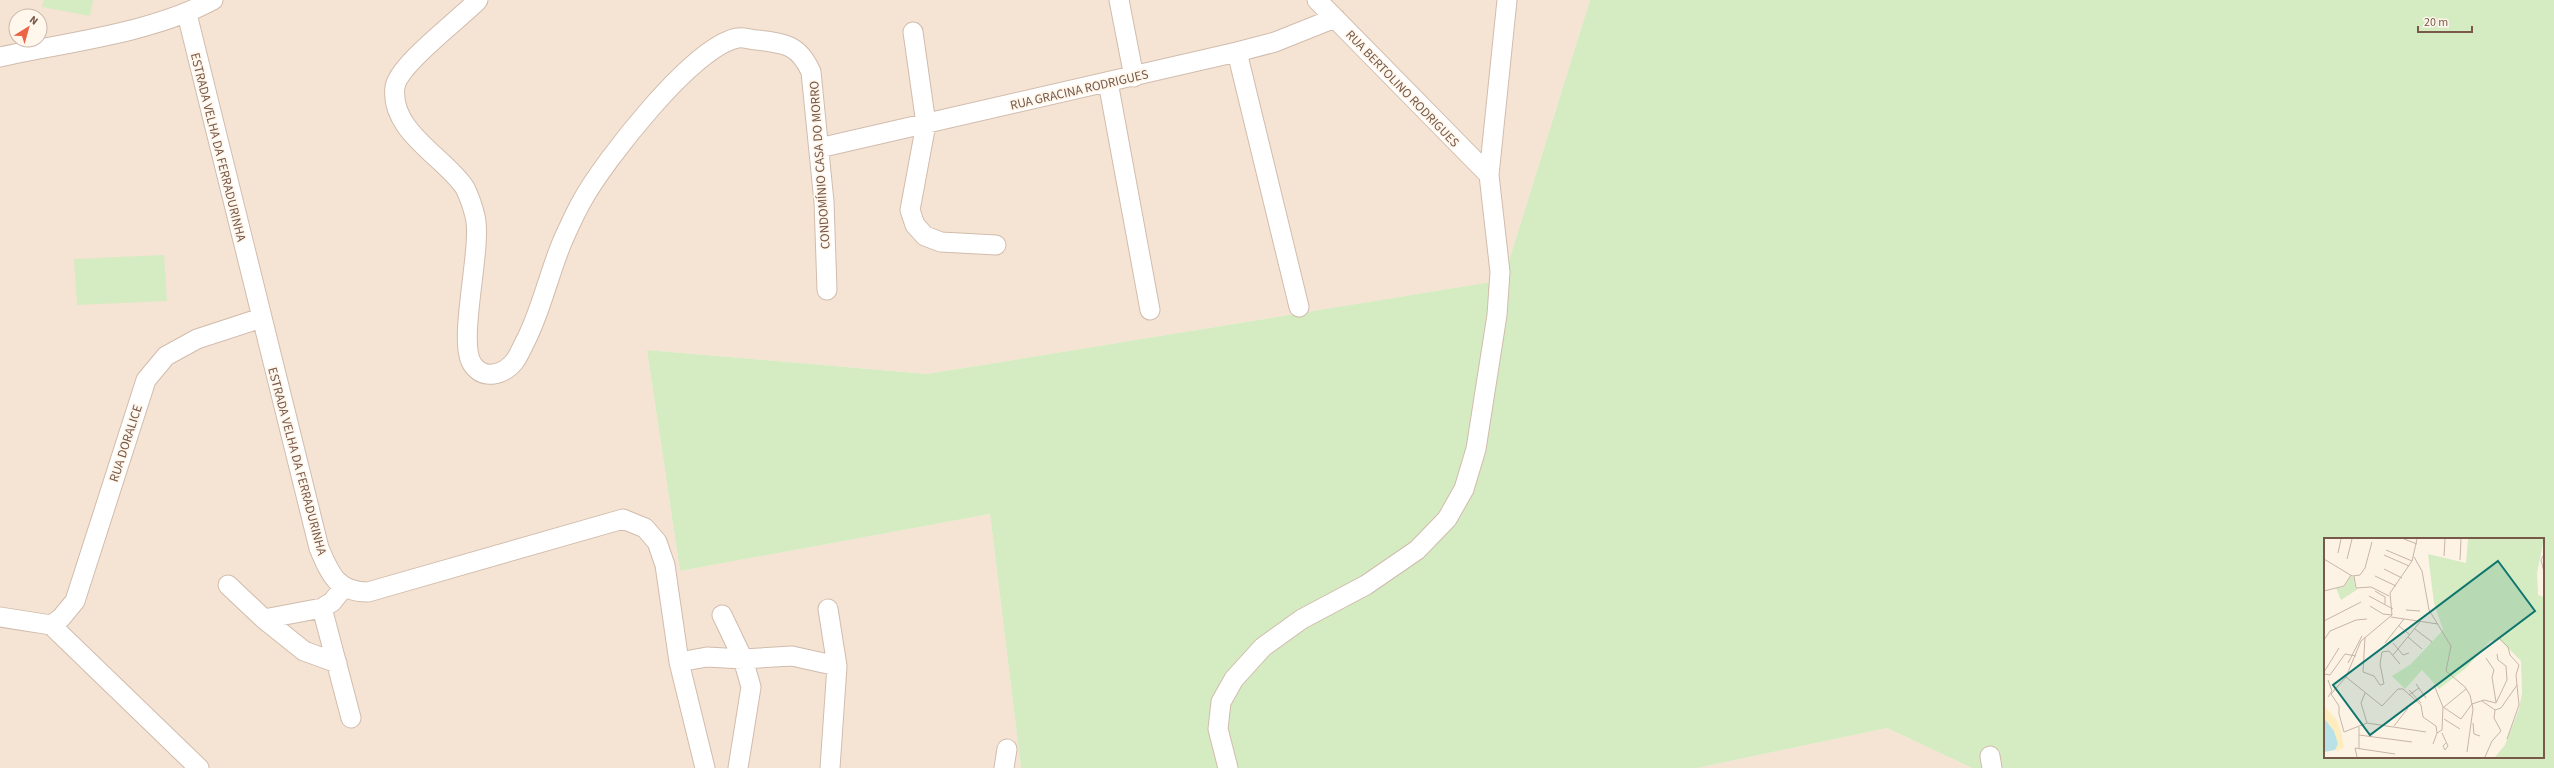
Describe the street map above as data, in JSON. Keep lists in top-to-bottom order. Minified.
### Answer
{"streets":{"street":["RUA BERTOLINO RODRIGUES","RUA GRACINA RODRIGUES","ESTRADA VELHA DA FERRADURINHA","CONDOMÍNIO CASA DO MORRO","RUA DORALICE"]},"crossings":[["RUA BERTOLINO RODRIGUES","RUA GRACINA RODRIGUES"],["RUA GRACINA RODRIGUES","CONDOMÍNIO CASA DO MORRO"],["ESTRADA VELHA DA FERRADURINHA","RUA DORALICE"]],"scale_bar":"20 m","north":"top right"}
